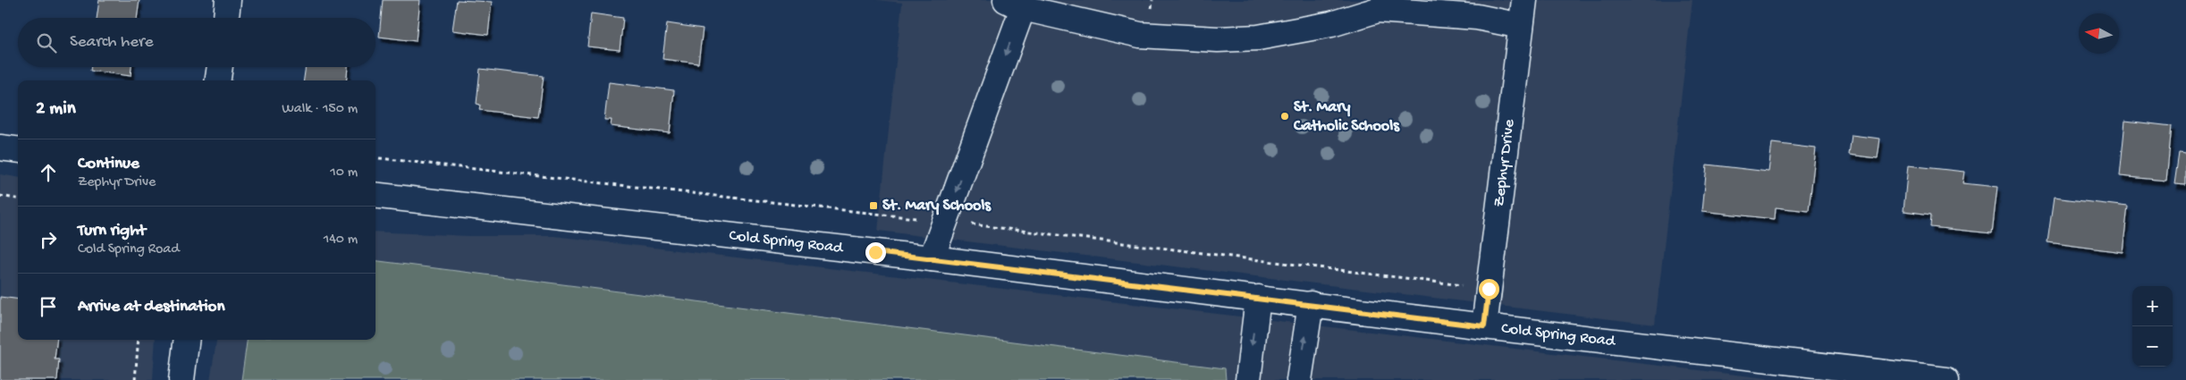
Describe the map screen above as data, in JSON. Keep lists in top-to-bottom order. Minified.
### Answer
{"streets":{"street":["Zephyr Drive","Cold Spring Road"]},"crossings":[["Zephyr Drive","Cold Spring Road"]],"places":{"other":["St. Mary Catholic Schools"],"transit":["St. Mary Schools"]},"north":"left","page":{"search":"Search here","heading":["2 min","Walk · 150 m"],"list":[["Continue","Zephyr Drive","10 m"],["Turn right","Cold Spring Road","140 m"],"Arrive at destination"],"map_buttons":["+","−"]}}
